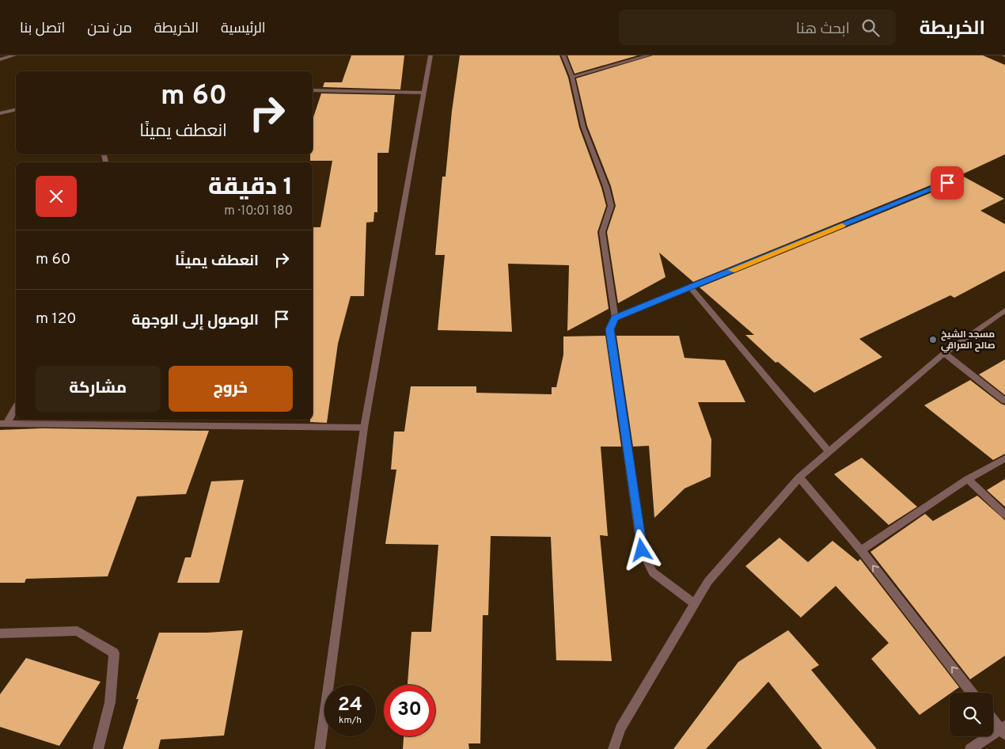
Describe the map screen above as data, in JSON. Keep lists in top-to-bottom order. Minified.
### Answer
{"places":["مسجد الشيخ صالح العراقي"],"page":{"header":"الخريطة","search":"ابحث هنا","nav":["الرئيسية","الخريطة","من نحن","اتصل بنا"],"turn":["60 m","انعطف يمينًا"],"heading":["1 دقيقة","180 m · 10:01"],"list":[{"name":"انعطف يمينًا","value":"60 m"},{"name":"الوصول إلى الوجهة","value":"120 m"}],"buttons":["خروج","مشاركة"],"speed":"24 km/h","limit":"30"}}
